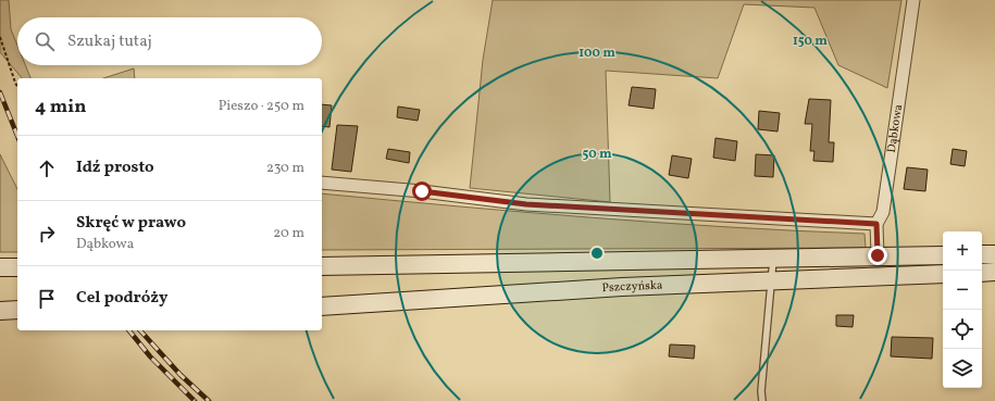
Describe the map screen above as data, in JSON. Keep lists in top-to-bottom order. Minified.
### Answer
{"streets":{"main road":["Pszczyńska"],"street":["Dąbkowa"]},"page":{"search":"Szukaj tutaj","heading":["4 min","Pieszo · 250 m"],"list":[["Idź prosto","230 m"],["Skręć w prawo","Dąbkowa","20 m"],"Cel podróży"],"map_buttons":["+","−"]},"rings":["150 m","100 m","50 m"]}
